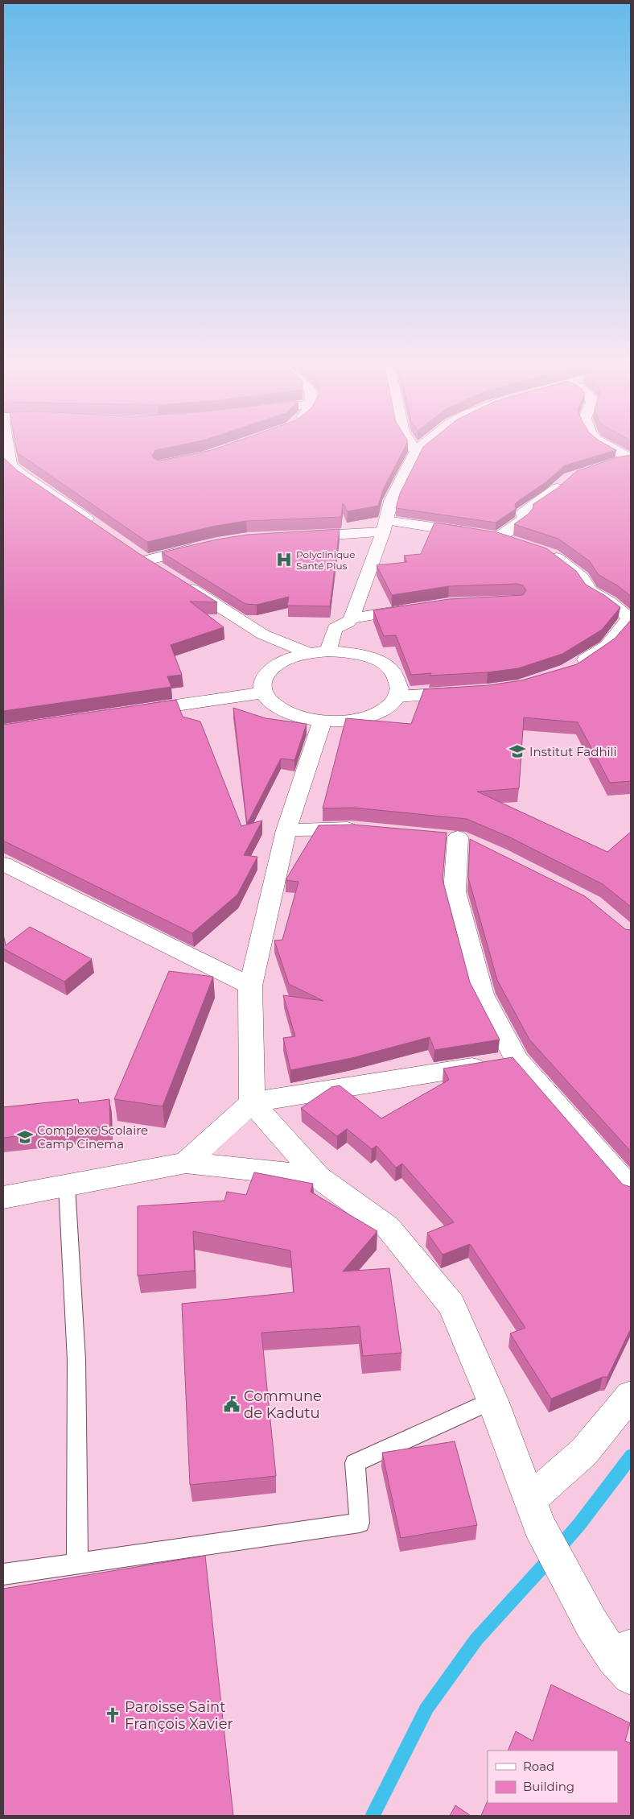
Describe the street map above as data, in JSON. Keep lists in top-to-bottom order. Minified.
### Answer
{"places":{"hospital":["Polyclinique Santé Plus"],"school or university":["Institut Fadhili","Complexe Scolaire Camp Cinema"],"public building":["Commune de Kadutu"],"church":["Paroisse Saint François Xavier"]},"legend":["Road","Building"]}
